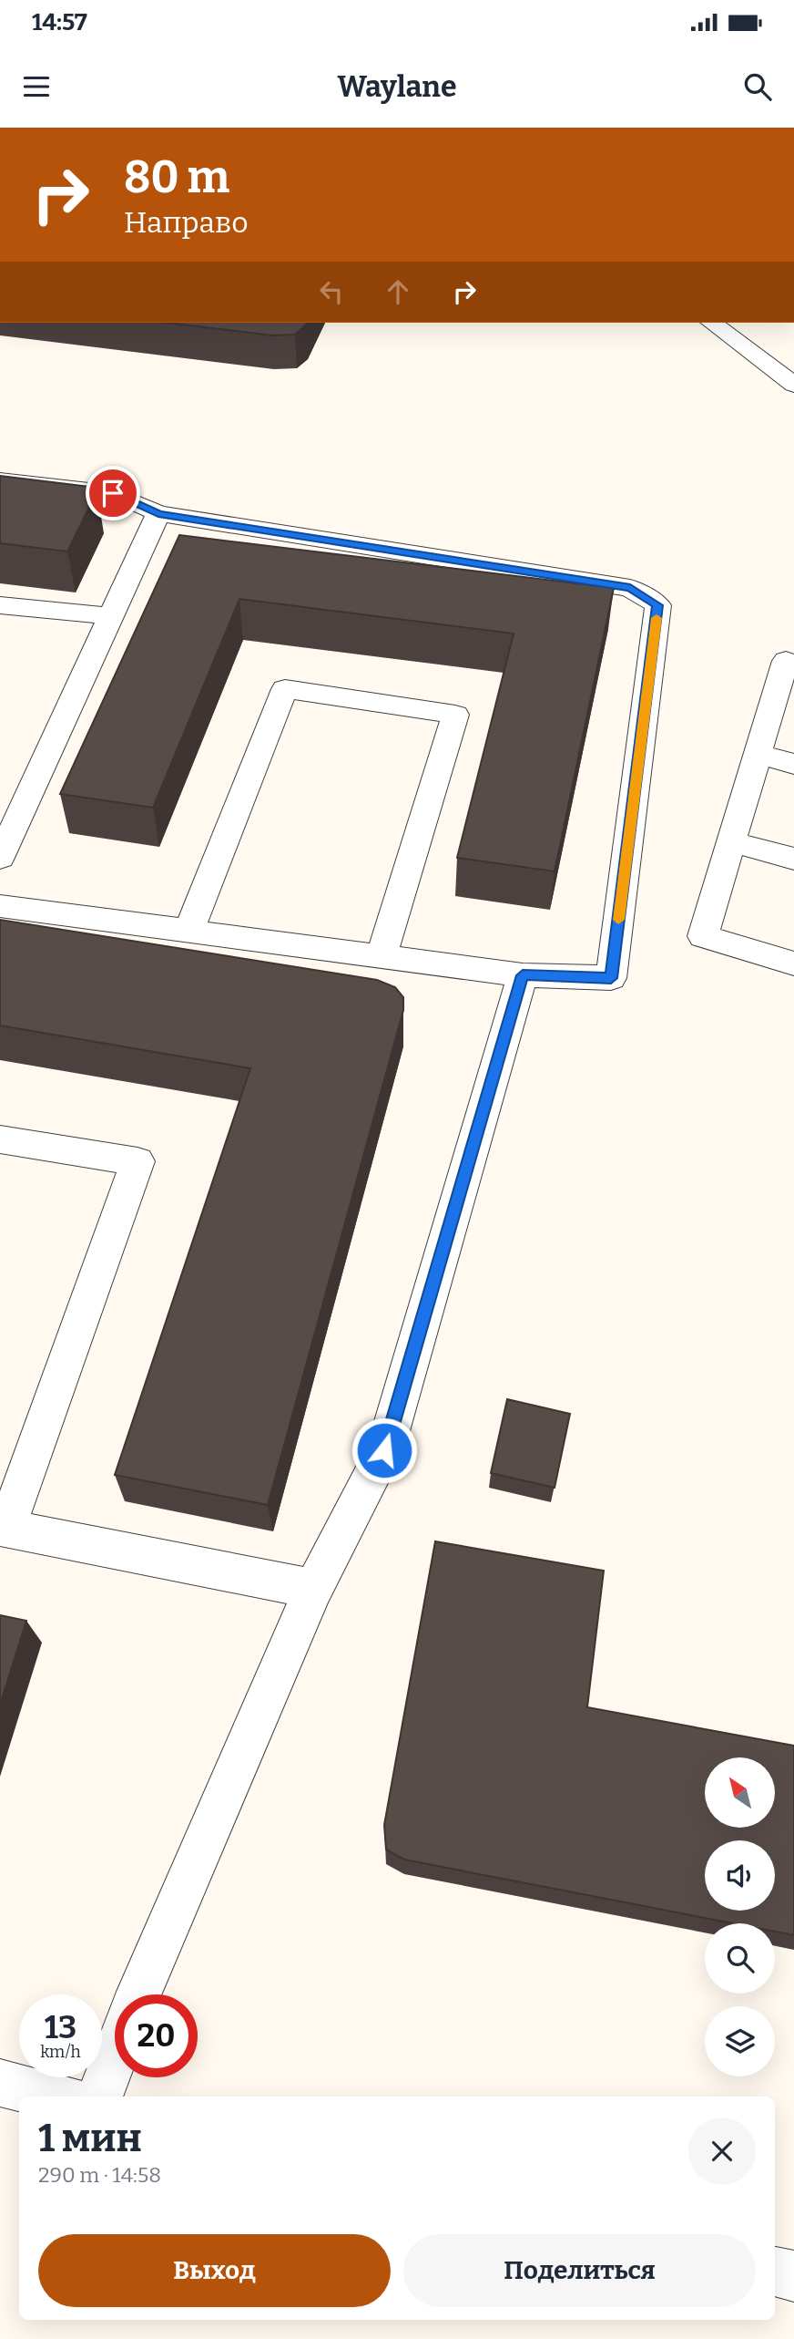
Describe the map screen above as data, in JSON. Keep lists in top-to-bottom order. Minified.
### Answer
{"north":"top left","page":{"status":"14:57","header":"Waylane","turn":["80 m","Направо"],"speed":"13 km/h","limit":"20","heading":["1 мин","290 m · 14:58"],"buttons":["Выход","Поделиться"]}}
